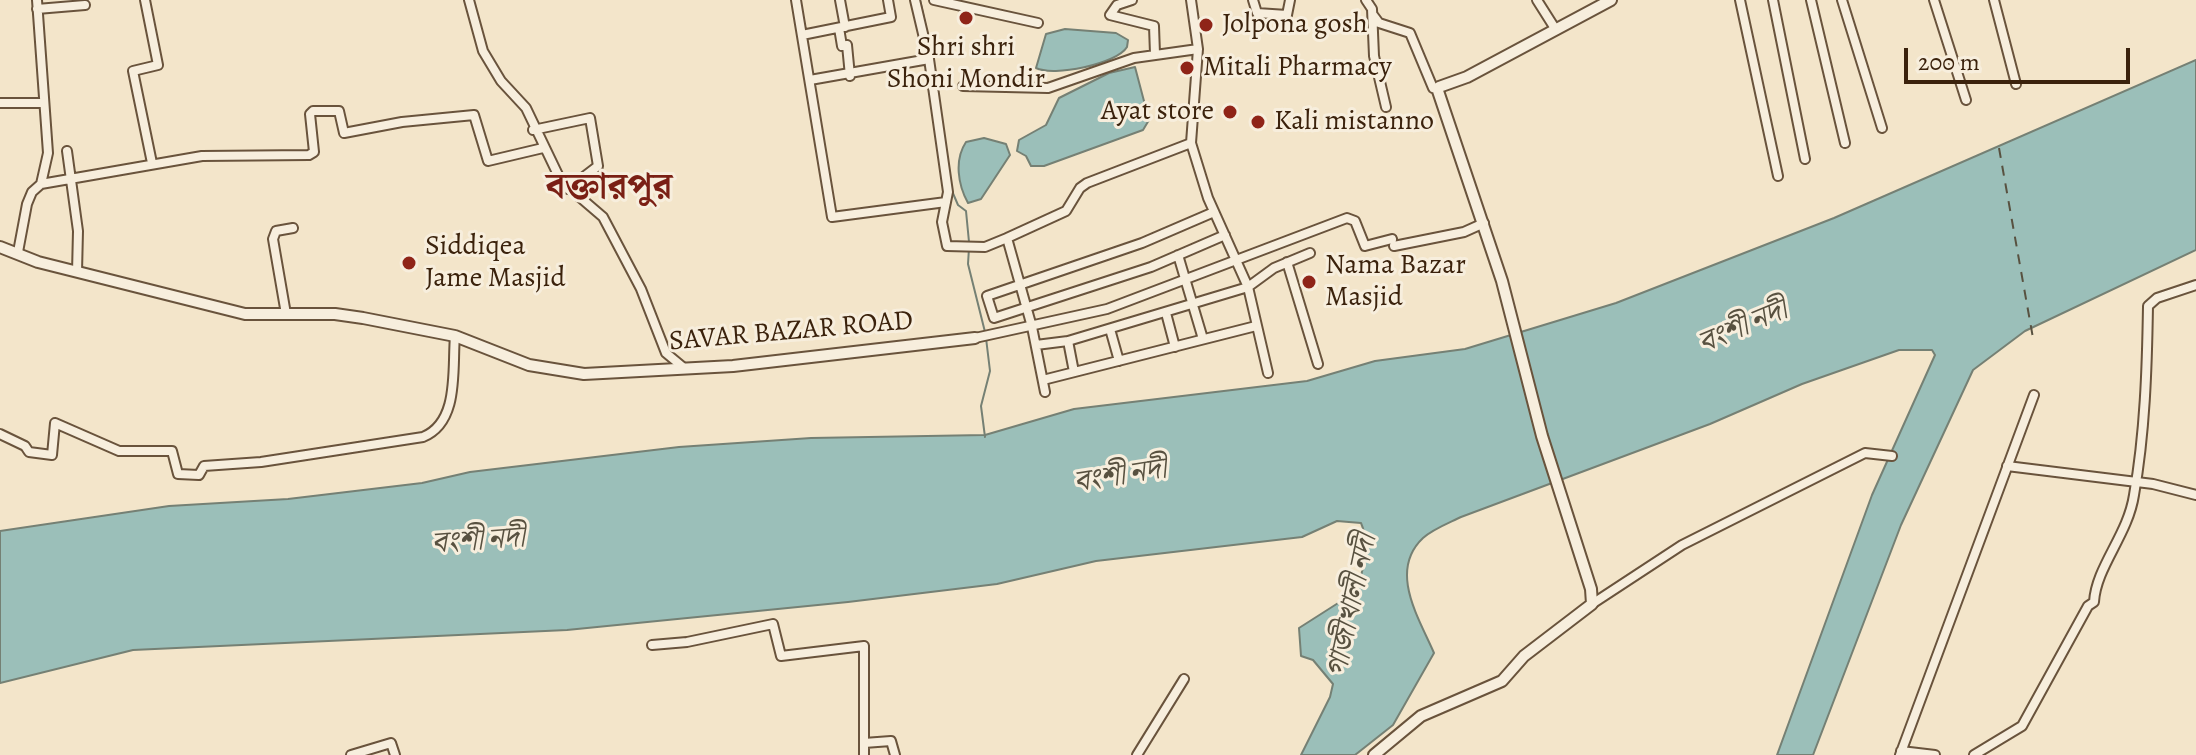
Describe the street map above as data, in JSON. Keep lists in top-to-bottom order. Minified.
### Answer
{"streets":{"street":["SAVAR BAZAR ROAD"]},"districts":["বক্তারপুর"],"water":["বংশী নদী","গাজীখালী নদী"],"places":["Shri shri Shoni Mondir","Jolpona gosh","Mitali Pharmacy","Ayat store","Kali mistanno","Siddiqea Jame Masjid","Nama Bazar Masjid"],"scale_bar":"200 m"}
